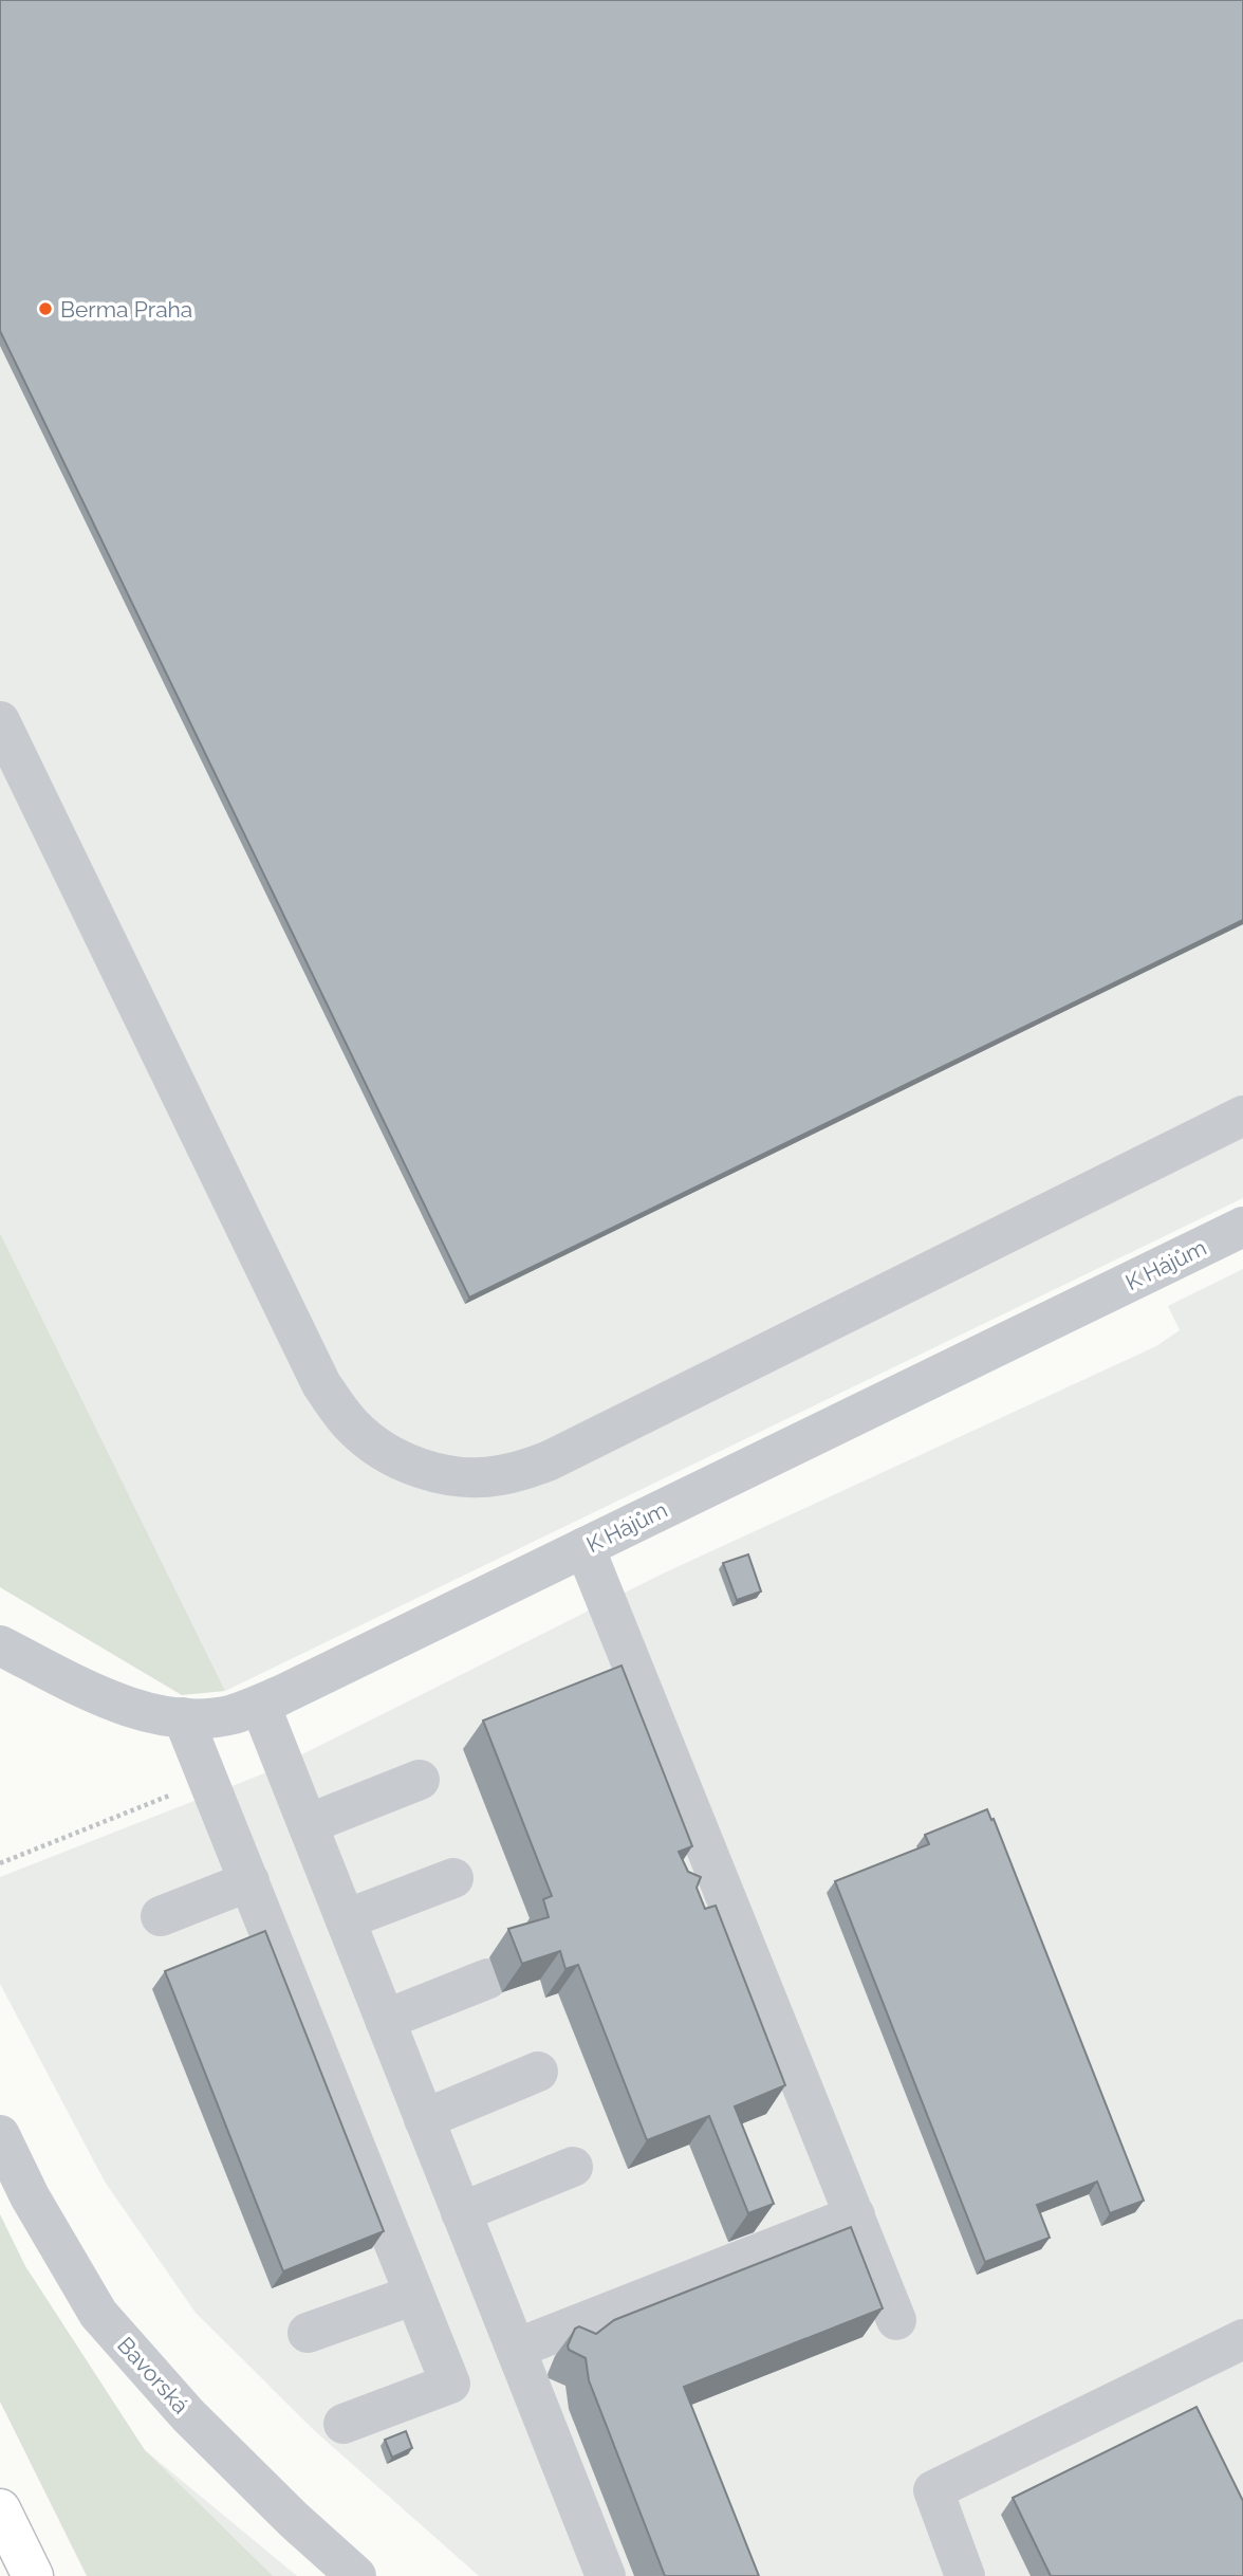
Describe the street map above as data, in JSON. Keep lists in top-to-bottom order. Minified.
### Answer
{"streets":{"street":["K Hájům","Bavorská"]},"places":["Berma Praha"]}
